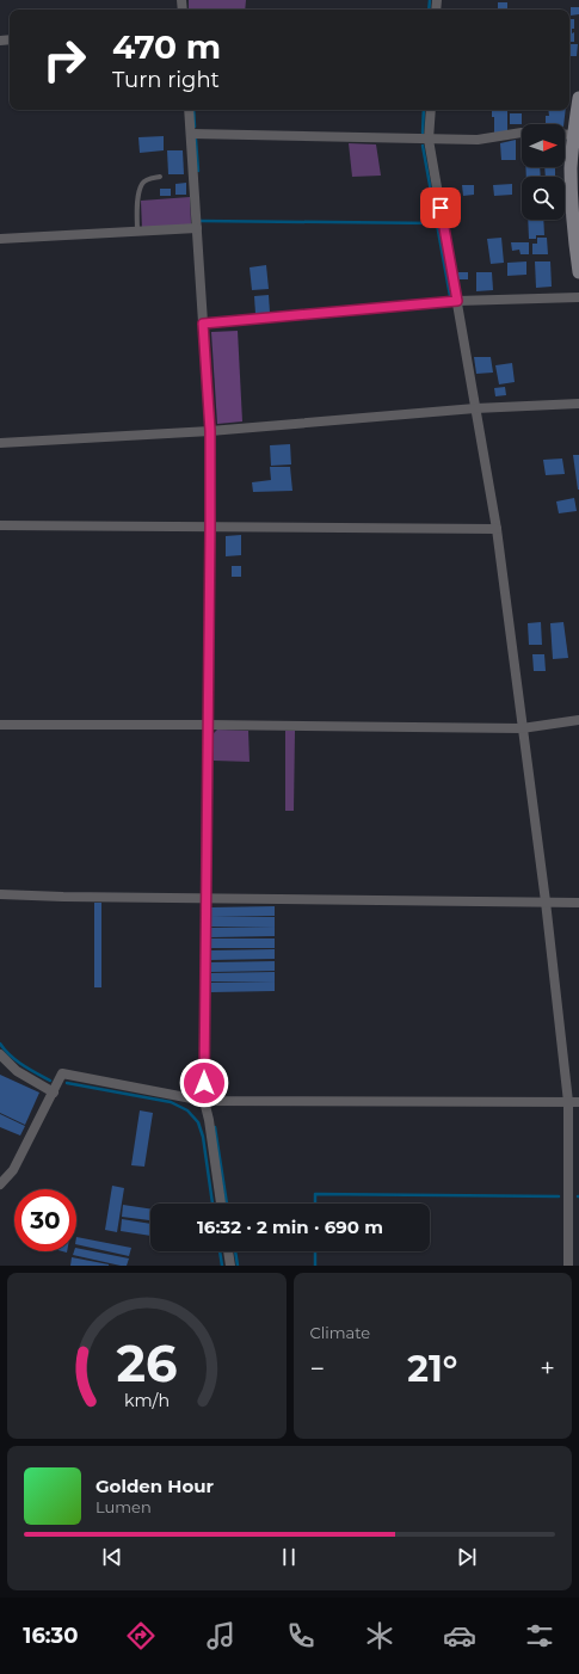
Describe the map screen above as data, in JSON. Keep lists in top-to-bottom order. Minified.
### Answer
{"north":"right","page":{"turn":["470 m","Turn right"],"limit":"30","trip":"16:32 · 2 min · 690 m","tile":"Climate","heat":["−","21°","+"],"song":["Golden Hour","Lumen"],"tabs":"16:30","gauge":["26","km/h"]}}
